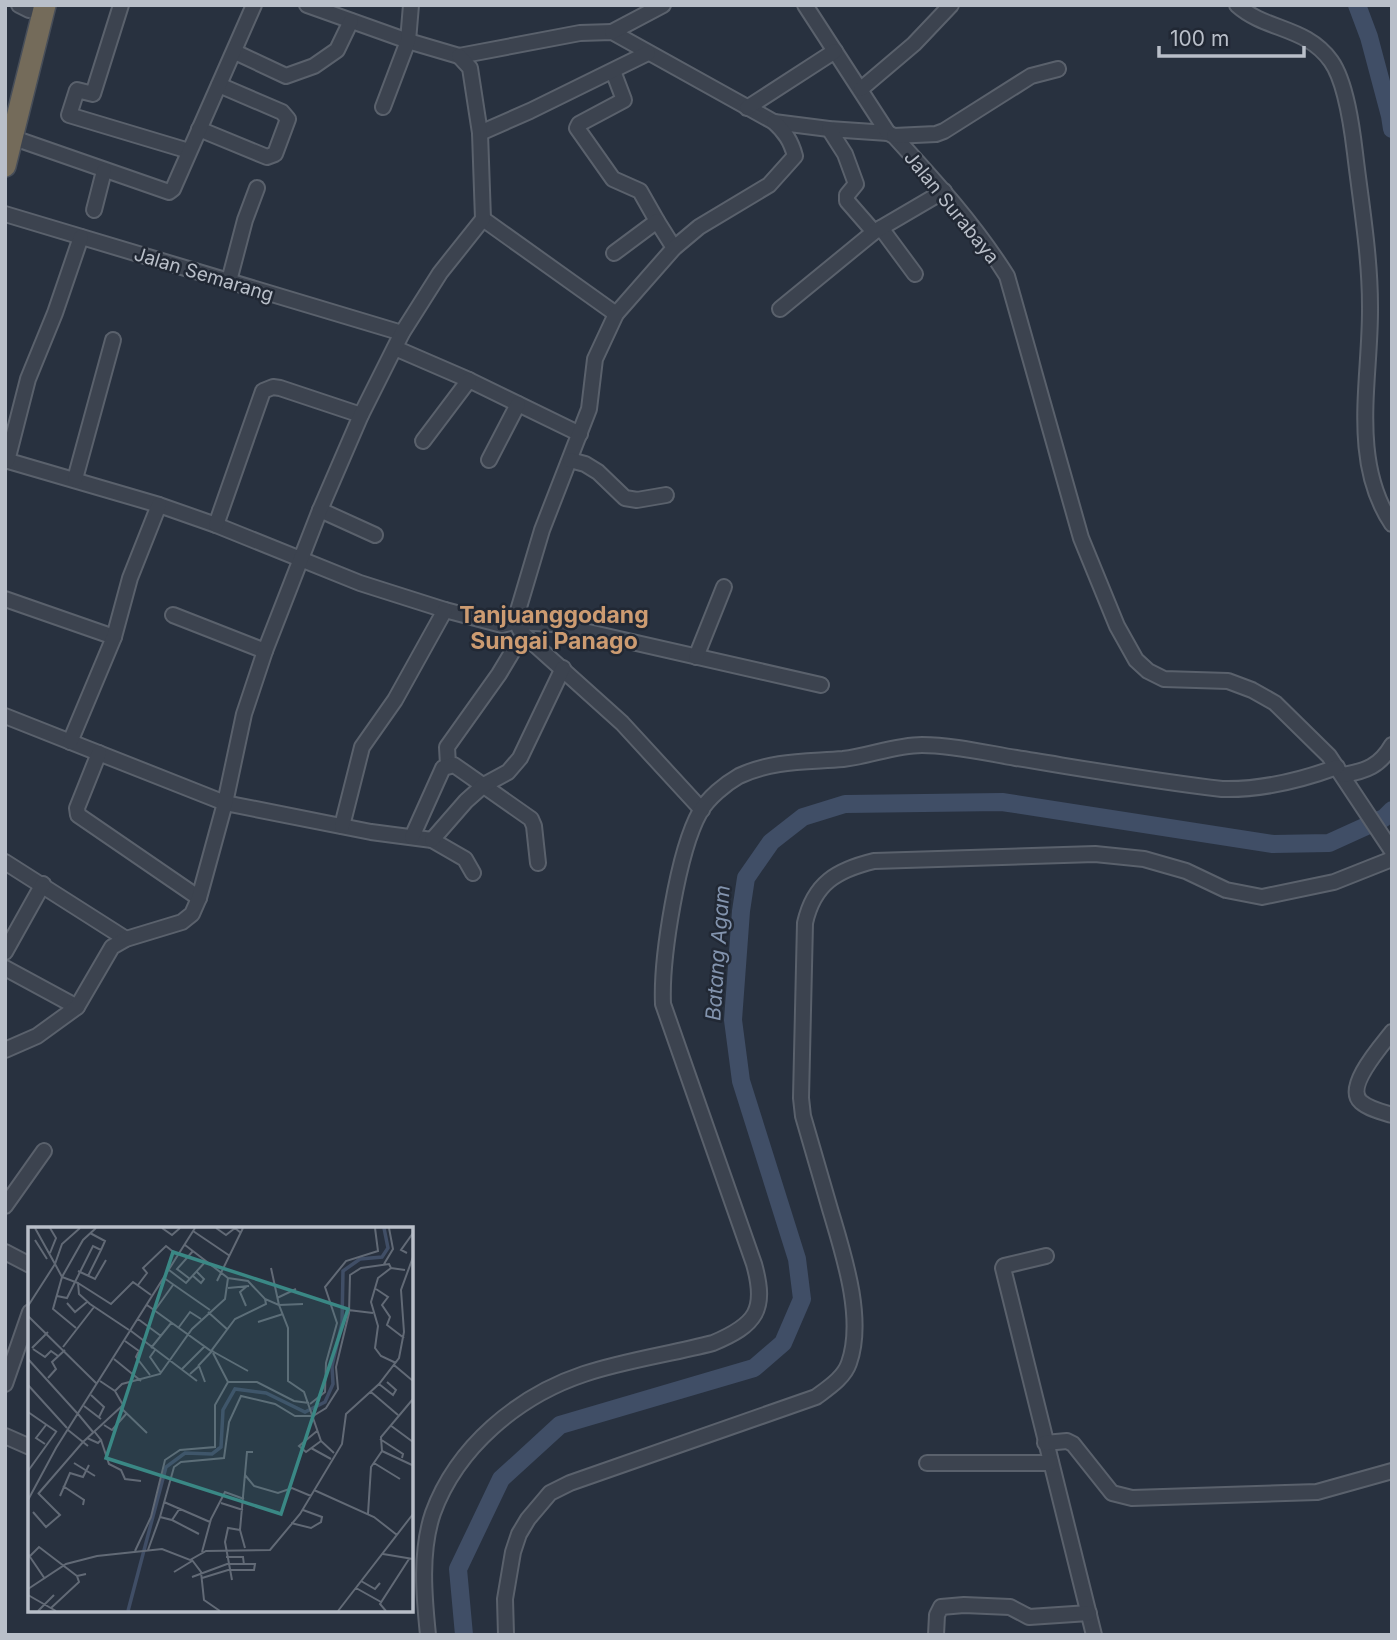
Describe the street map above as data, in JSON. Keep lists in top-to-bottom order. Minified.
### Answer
{"streets":{"street":["Jalan Surabaya","Jalan Semarang"]},"districts":["Tanjuanggodang Sungai Panago"],"water":["Batang Agam"],"scale_bar":"100 m"}
